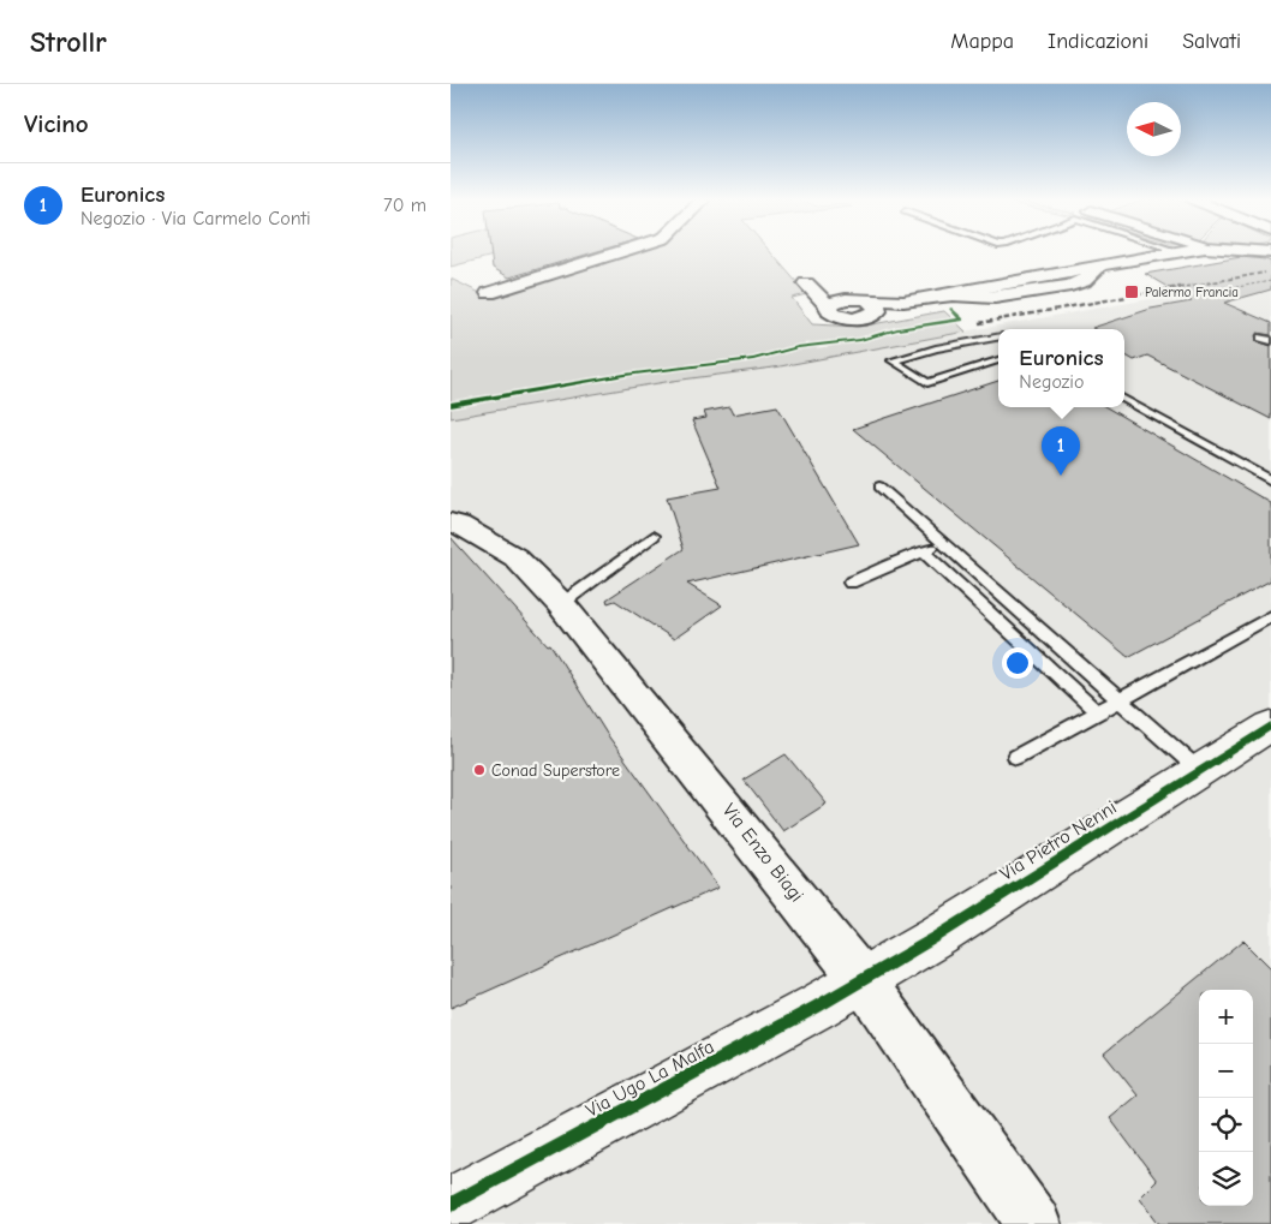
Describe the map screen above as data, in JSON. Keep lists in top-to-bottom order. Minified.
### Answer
{"streets":{"street":["Via Pietro Nenni","Via Enzo Biagi","Via Ugo La Malfa"]},"crossings":[["Via Pietro Nenni","Via Enzo Biagi"],["Via Pietro Nenni","Via Ugo La Malfa"],["Via Enzo Biagi","Via Ugo La Malfa"]],"places":{"transit":["Palermo Francia"],"other":["Conad Superstore"]},"north":"left","page":{"header":"Strollr","nav":["Mappa","Indicazioni","Salvati"],"heading":"Vicino","list":[{"mark":"1","name":"Euronics","note":"Negozio · Via Carmelo Conti","value":"70 m"}],"popup":["Euronics","Negozio"],"pins":"1","map_buttons":["+","−"]}}
